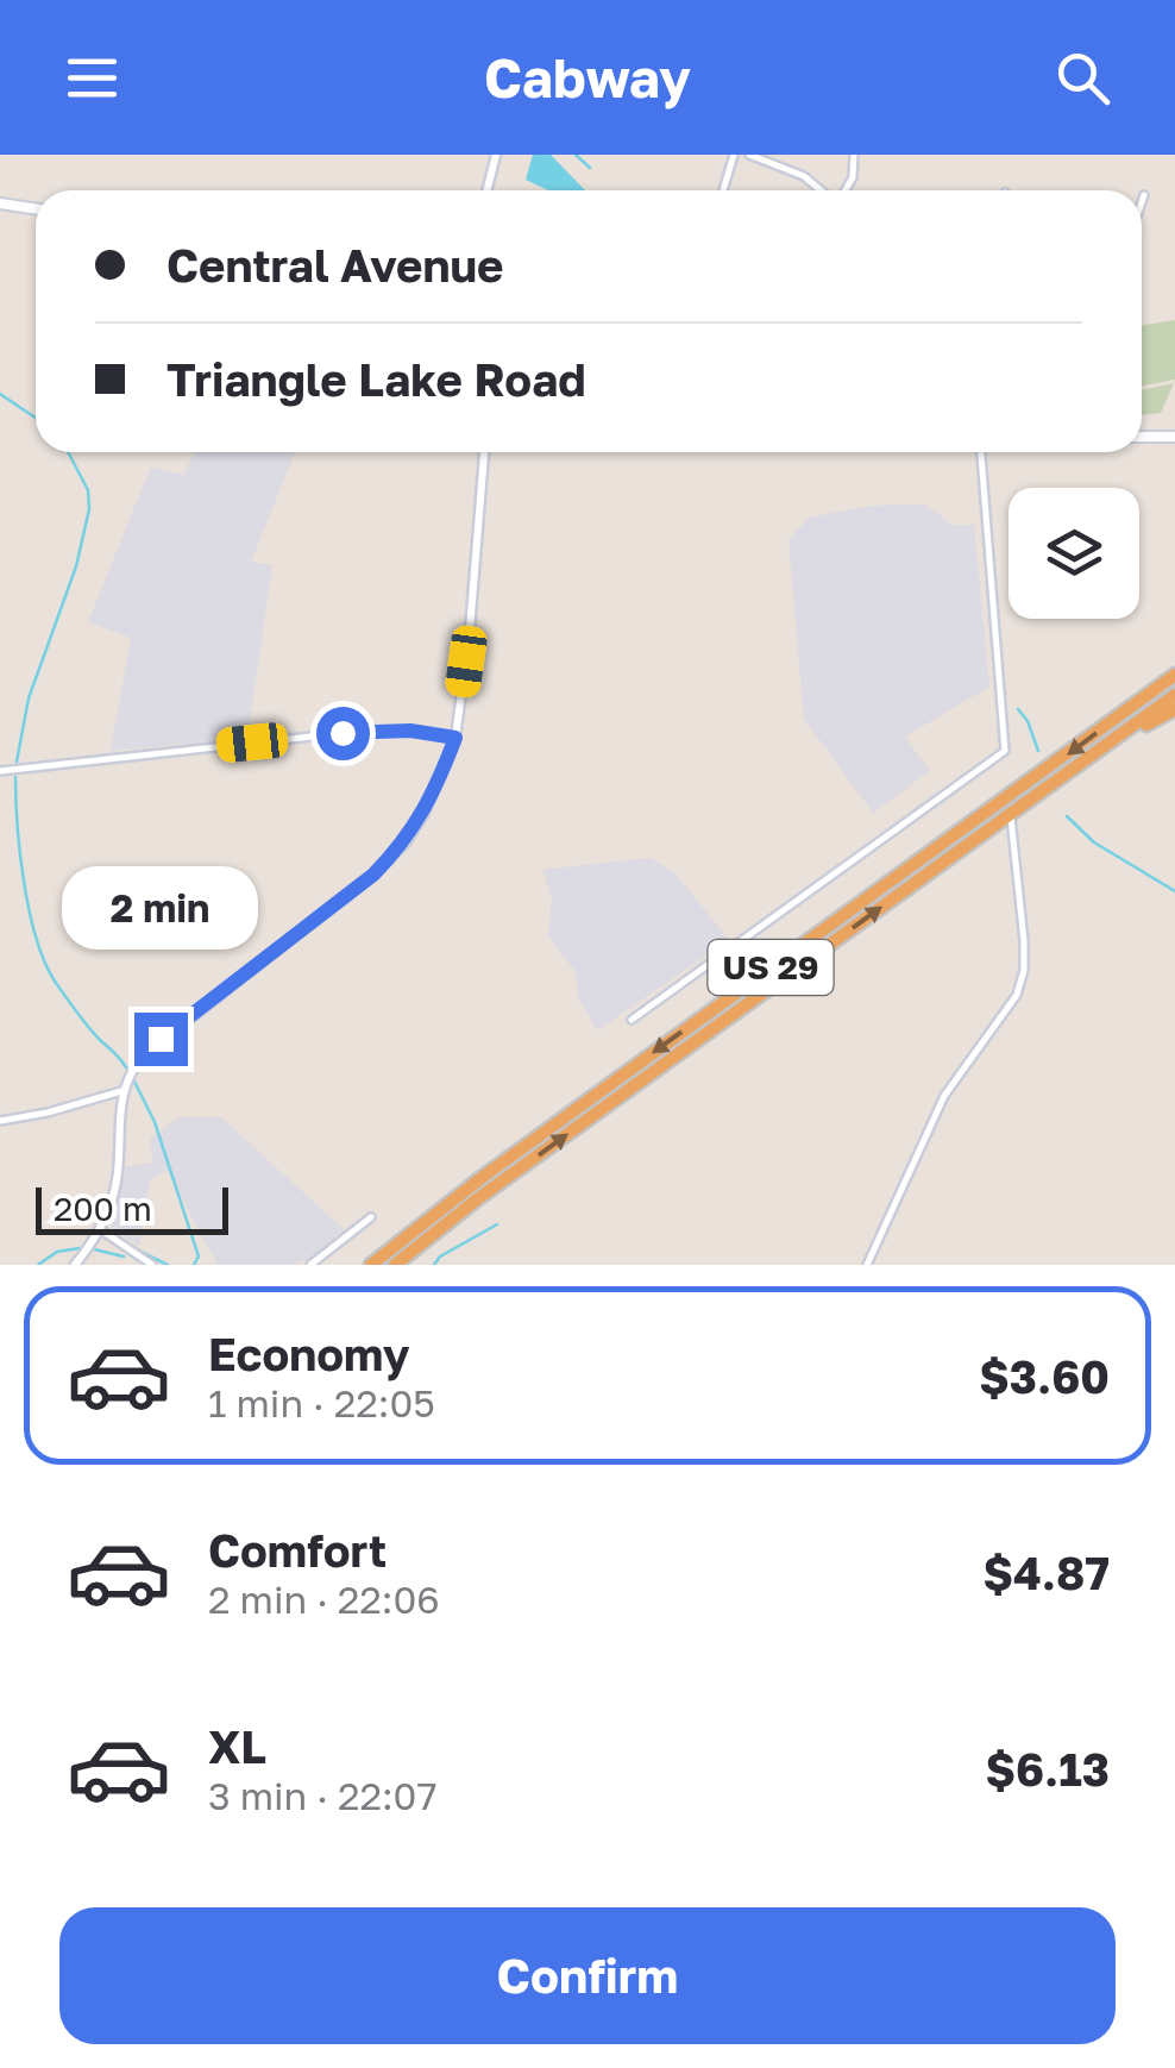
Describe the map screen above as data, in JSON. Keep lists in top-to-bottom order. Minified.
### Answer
{"streets":{"highway":["US 29"]},"scale_bar":"200 m","page":{"header":"Cabway","banner":["Central Avenue","Triangle Lake Road"],"bubble":"2 min","scale":"200 m","list":[{"name":"Economy","note":"1 min · 22:05","value":"$3.60"},{"name":"Comfort","note":"2 min · 22:06","value":"$4.87"},{"name":"XL","note":"3 min · 22:07","value":"$6.13"}],"buttons":"Confirm"}}
